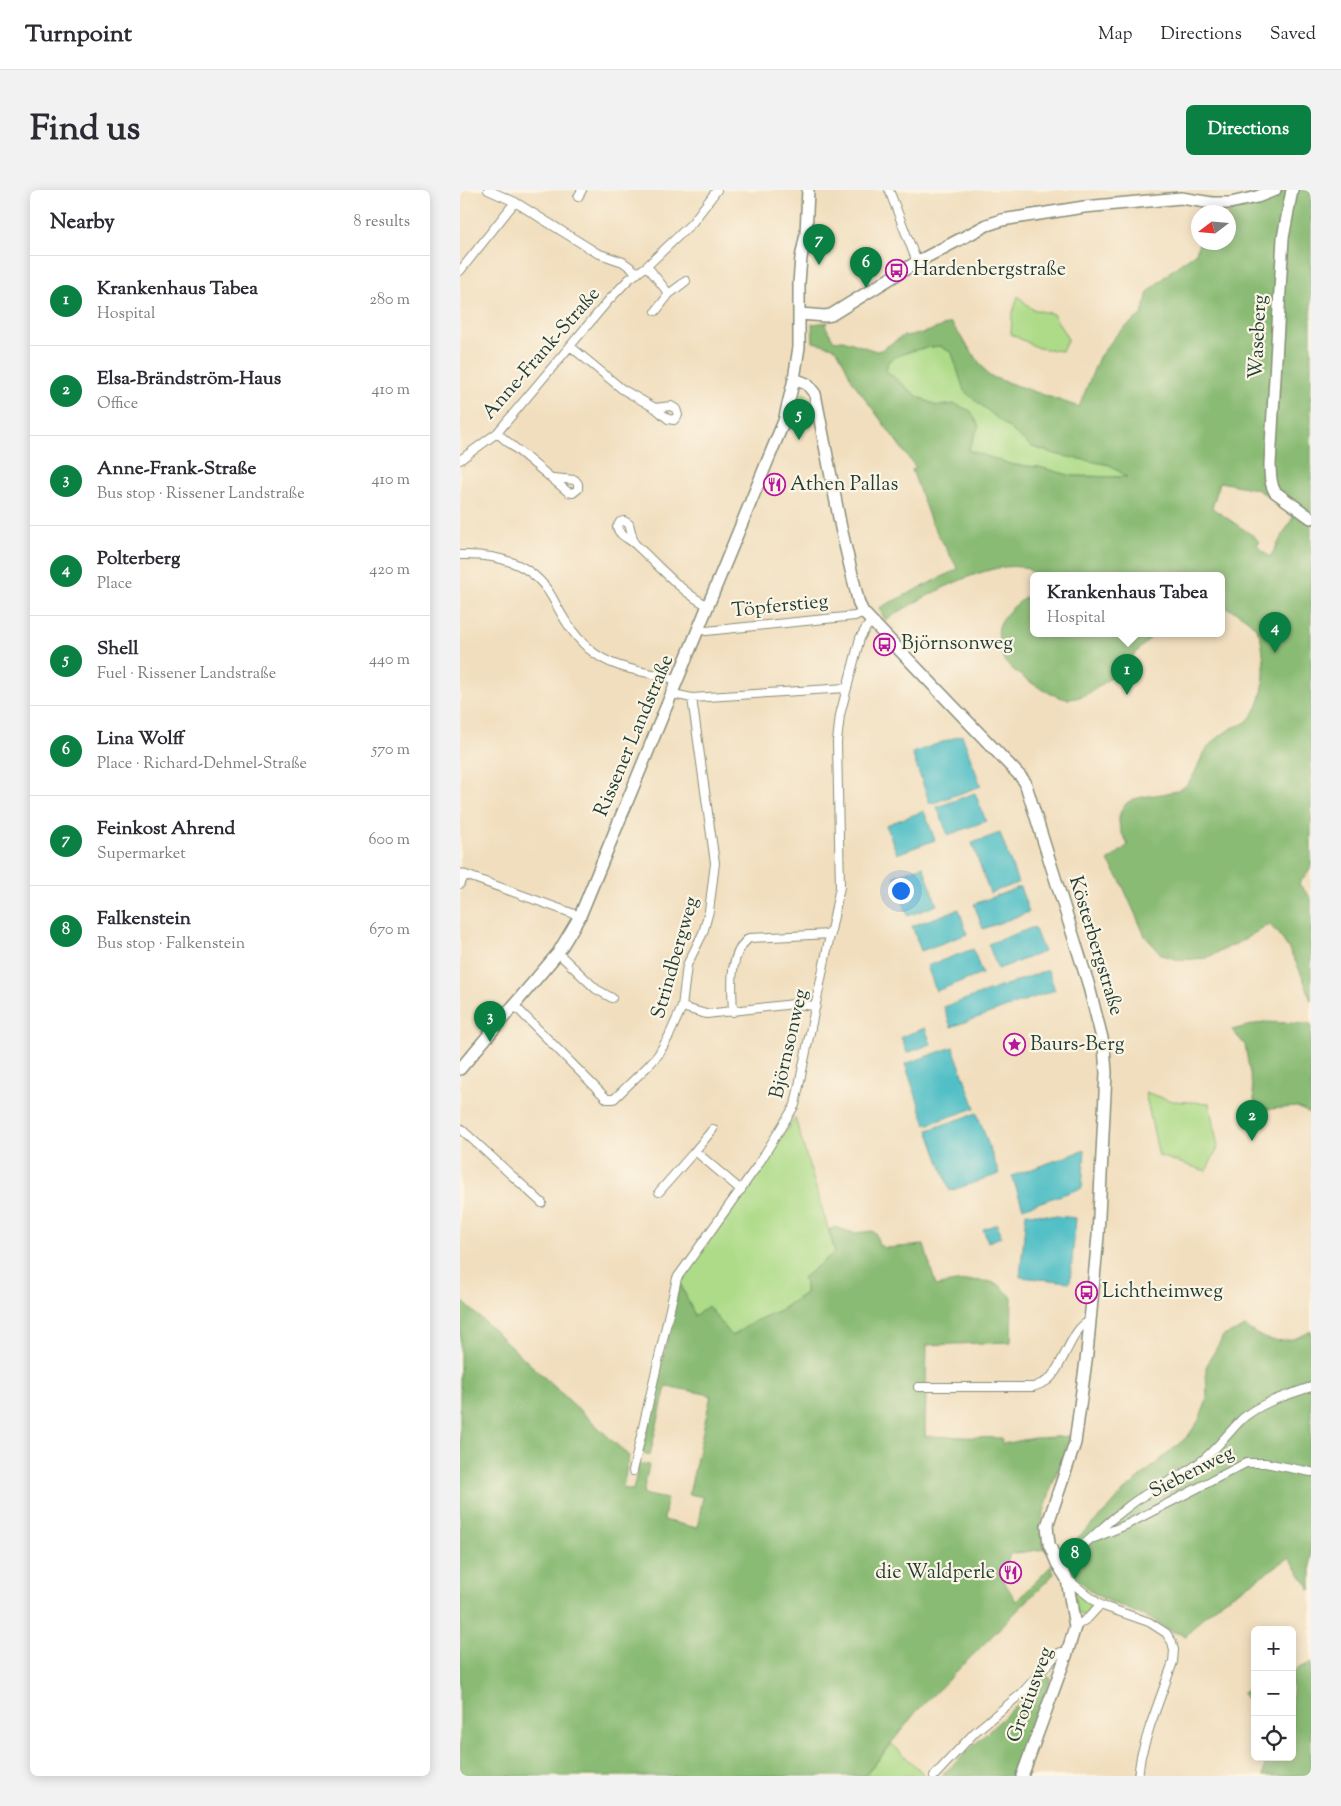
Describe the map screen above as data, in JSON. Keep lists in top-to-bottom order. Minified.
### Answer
{"streets":{"street":["Waseberg","Anne-Frank-Straße","Töpferstieg","Rissener Landstraße","Kösterbergstraße","Strindbergweg","Björnsonweg","Siebenweg","Grotiusweg"]},"crossings":[["Töpferstieg","Rissener Landstraße"],["Töpferstieg","Kösterbergstraße"],["Rissener Landstraße","Kösterbergstraße"],["Rissener Landstraße","Strindbergweg"],["Kösterbergstraße","Björnsonweg"],["Kösterbergstraße","Grotiusweg"]],"places":{"bus stop":["Hardenbergstraße","Björnsonweg","Lichtheimweg"],"restaurant":["Athen Pallas","die Waldperle"],"place":["Baurs-Berg"]},"north":"left","page":{"header":"Turnpoint","nav":["Map","Directions","Saved"],"title":"Find us","buttons":"Directions","heading":["Nearby","8 results"],"pins":["7","6","5","4","1","3","2","8"],"list":[{"mark":"1","name":"Krankenhaus Tabea","note":"Hospital","value":"280 m"},{"mark":"2","name":"Elsa-Brändström-Haus","note":"Office","value":"410 m"},{"mark":"3","name":"Anne-Frank-Straße","note":"Bus stop · Rissener Landstraße","value":"410 m"},{"mark":"4","name":"Polterberg","note":"Place","value":"420 m"},{"mark":"5","name":"Shell","note":"Fuel · Rissener Landstraße","value":"440 m"},{"mark":"6","name":"Lina Wolff","note":"Place · Richard-Dehmel-Straße","value":"570 m"},{"mark":"7","name":"Feinkost Ahrend","note":"Supermarket","value":"600 m"},{"mark":"8","name":"Falkenstein","note":"Bus stop · Falkenstein","value":"670 m"}],"popup":["Krankenhaus Tabea","Hospital"],"map_buttons":["+","−"]}}
